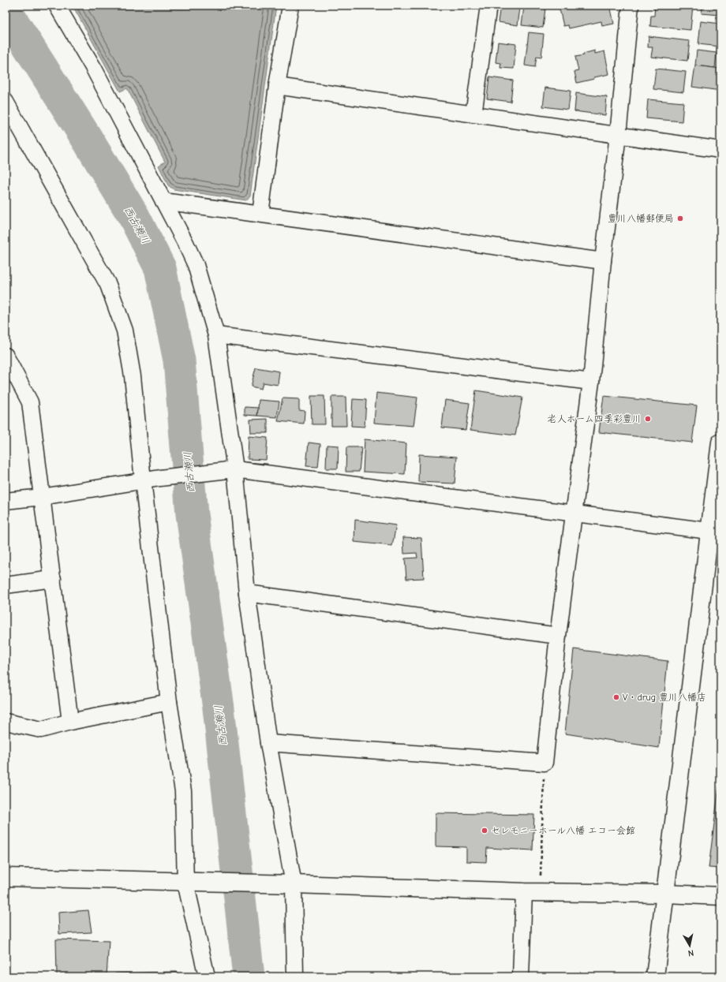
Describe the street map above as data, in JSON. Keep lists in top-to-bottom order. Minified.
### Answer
{"water":["西古瀬川"],"places":["豊川八幡郵便局","老人ホーム四季彩豊川","V・drug 豊川八幡店","セレモニーホール八幡 エコー会館"],"north":"bottom"}
